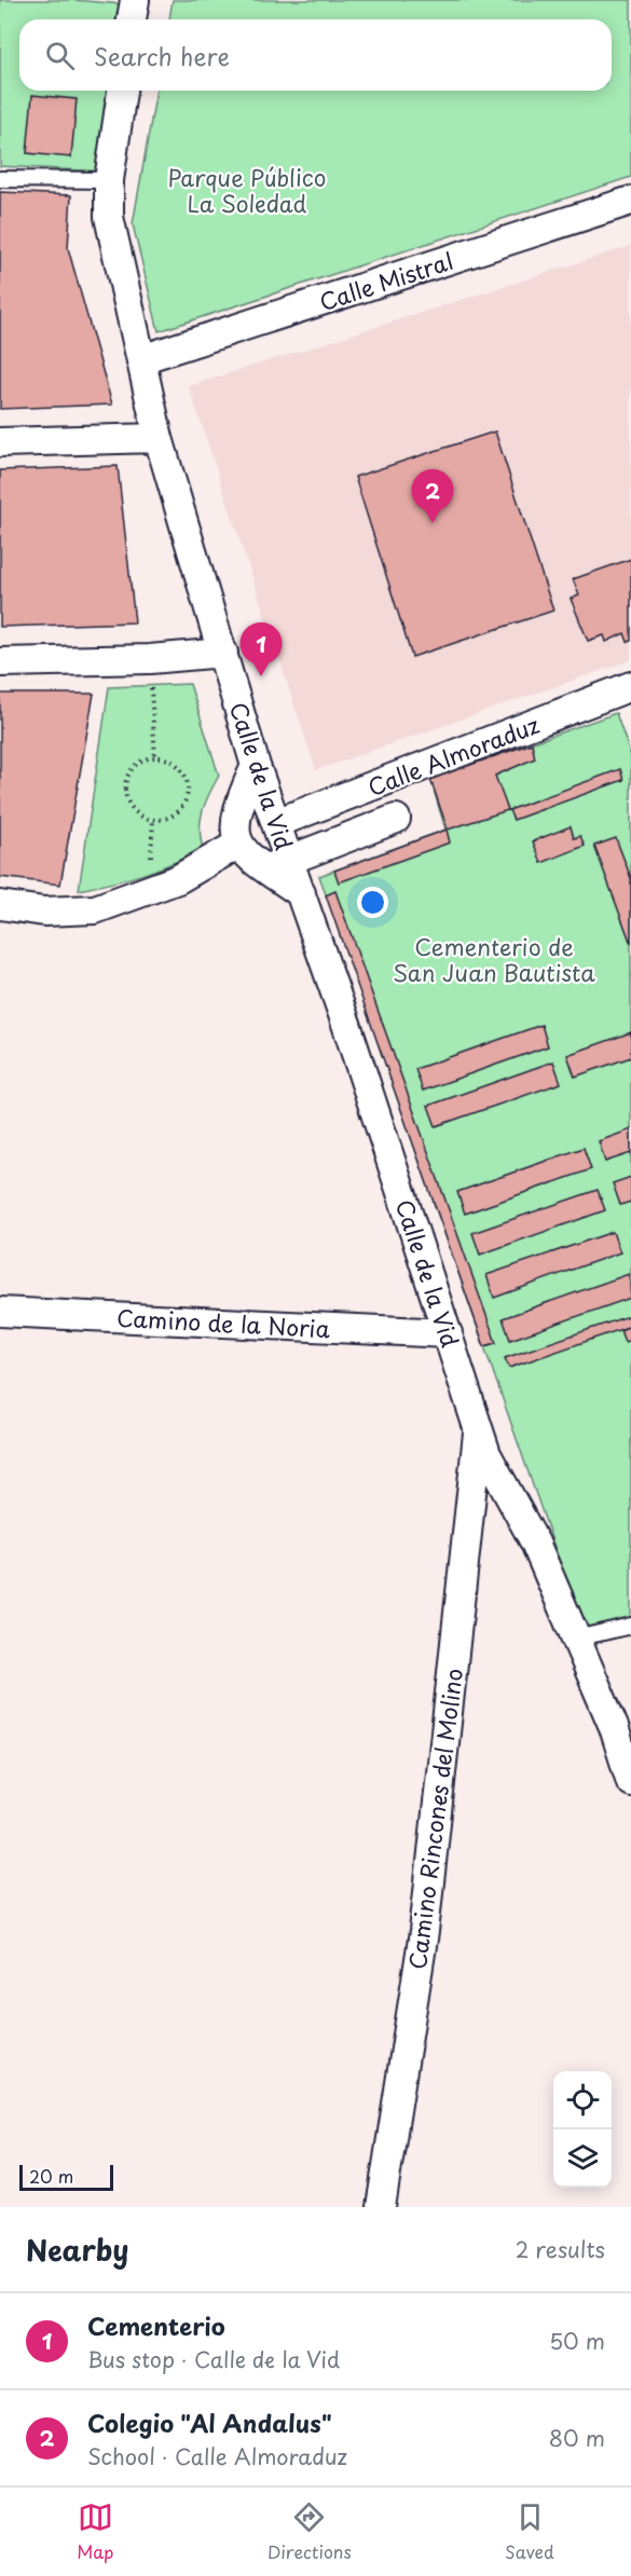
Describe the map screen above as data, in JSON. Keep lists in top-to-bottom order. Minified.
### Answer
{"streets":{"street":["Calle Mistral","Calle Almoraduz","Calle de la Vid","Camino de la Noria","Camino Rincones del Molino"]},"crossings":[["Calle Mistral","Calle de la Vid"],["Calle Almoraduz","Calle de la Vid"],["Calle de la Vid","Camino de la Noria"],["Calle de la Vid","Camino Rincones del Molino"]],"parks":["Parque Público La Soledad","Cementerio de San Juan Bautista"],"scale_bar":"20 m","page":{"search":"Search here","pins":["2","1"],"scale":"20 m","heading":["Nearby","2 results"],"list":[{"mark":"1","name":"Cementerio","note":"Bus stop · Calle de la Vid","value":"50 m"},{"mark":"2","name":"Colegio \"Al Andalus\"","note":"School · Calle Almoraduz","value":"80 m"}],"nav":["Map","Directions","Saved"]}}
